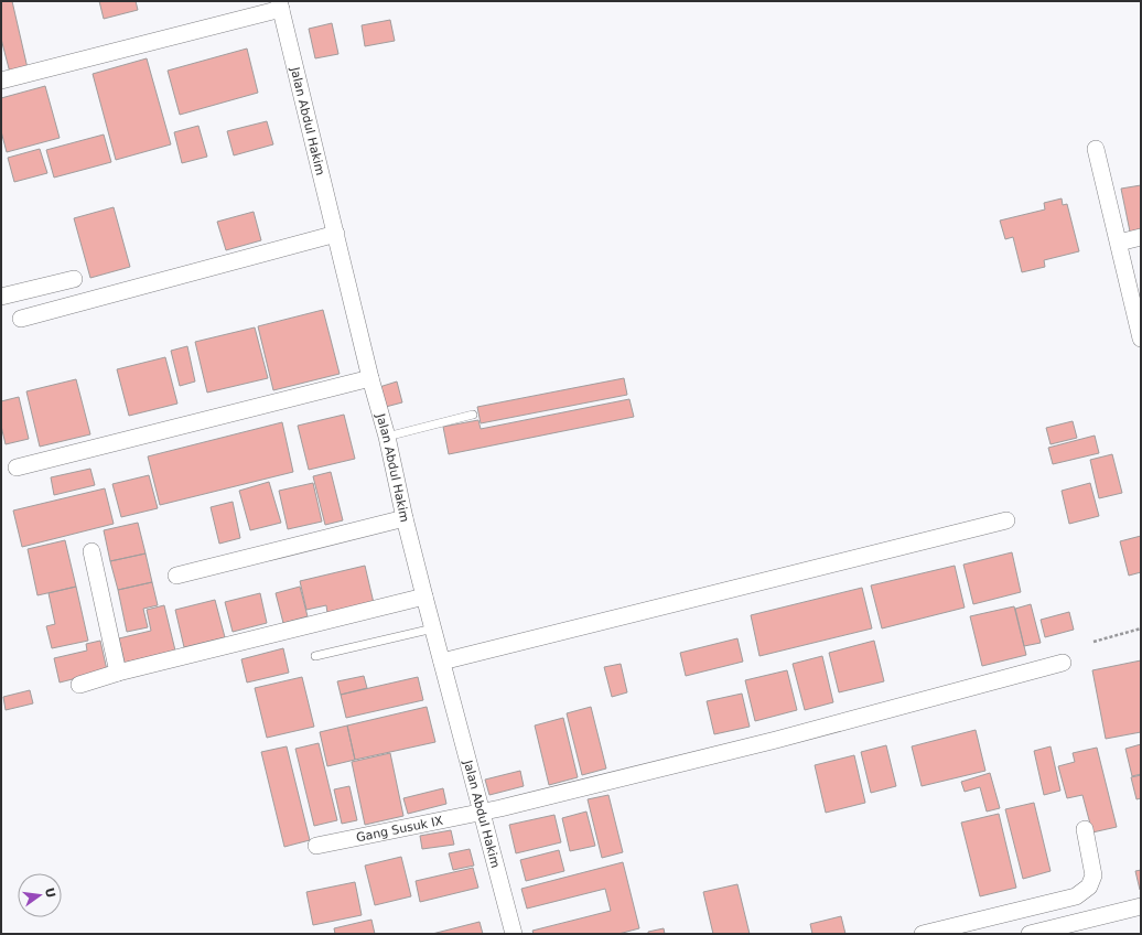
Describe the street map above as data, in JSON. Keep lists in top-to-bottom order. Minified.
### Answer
{"streets":{"street":["Jalan Abdul Hakim","Gang Susuk IX"]},"crossings":[["Jalan Abdul Hakim","Gang Susuk IX"]],"north":"right"}
